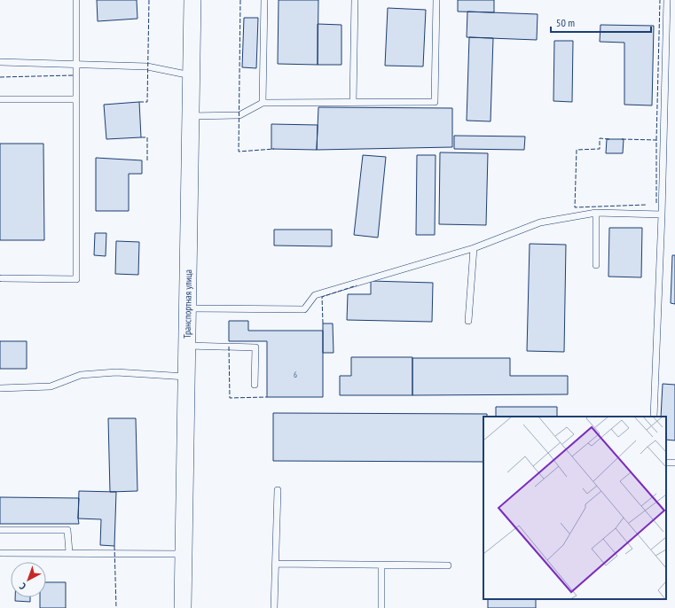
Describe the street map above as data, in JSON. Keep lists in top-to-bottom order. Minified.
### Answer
{"streets":{"main road":["Транспортная улица"]},"house_numbers":["6"],"scale_bar":"50 m","north":"bottom left"}
